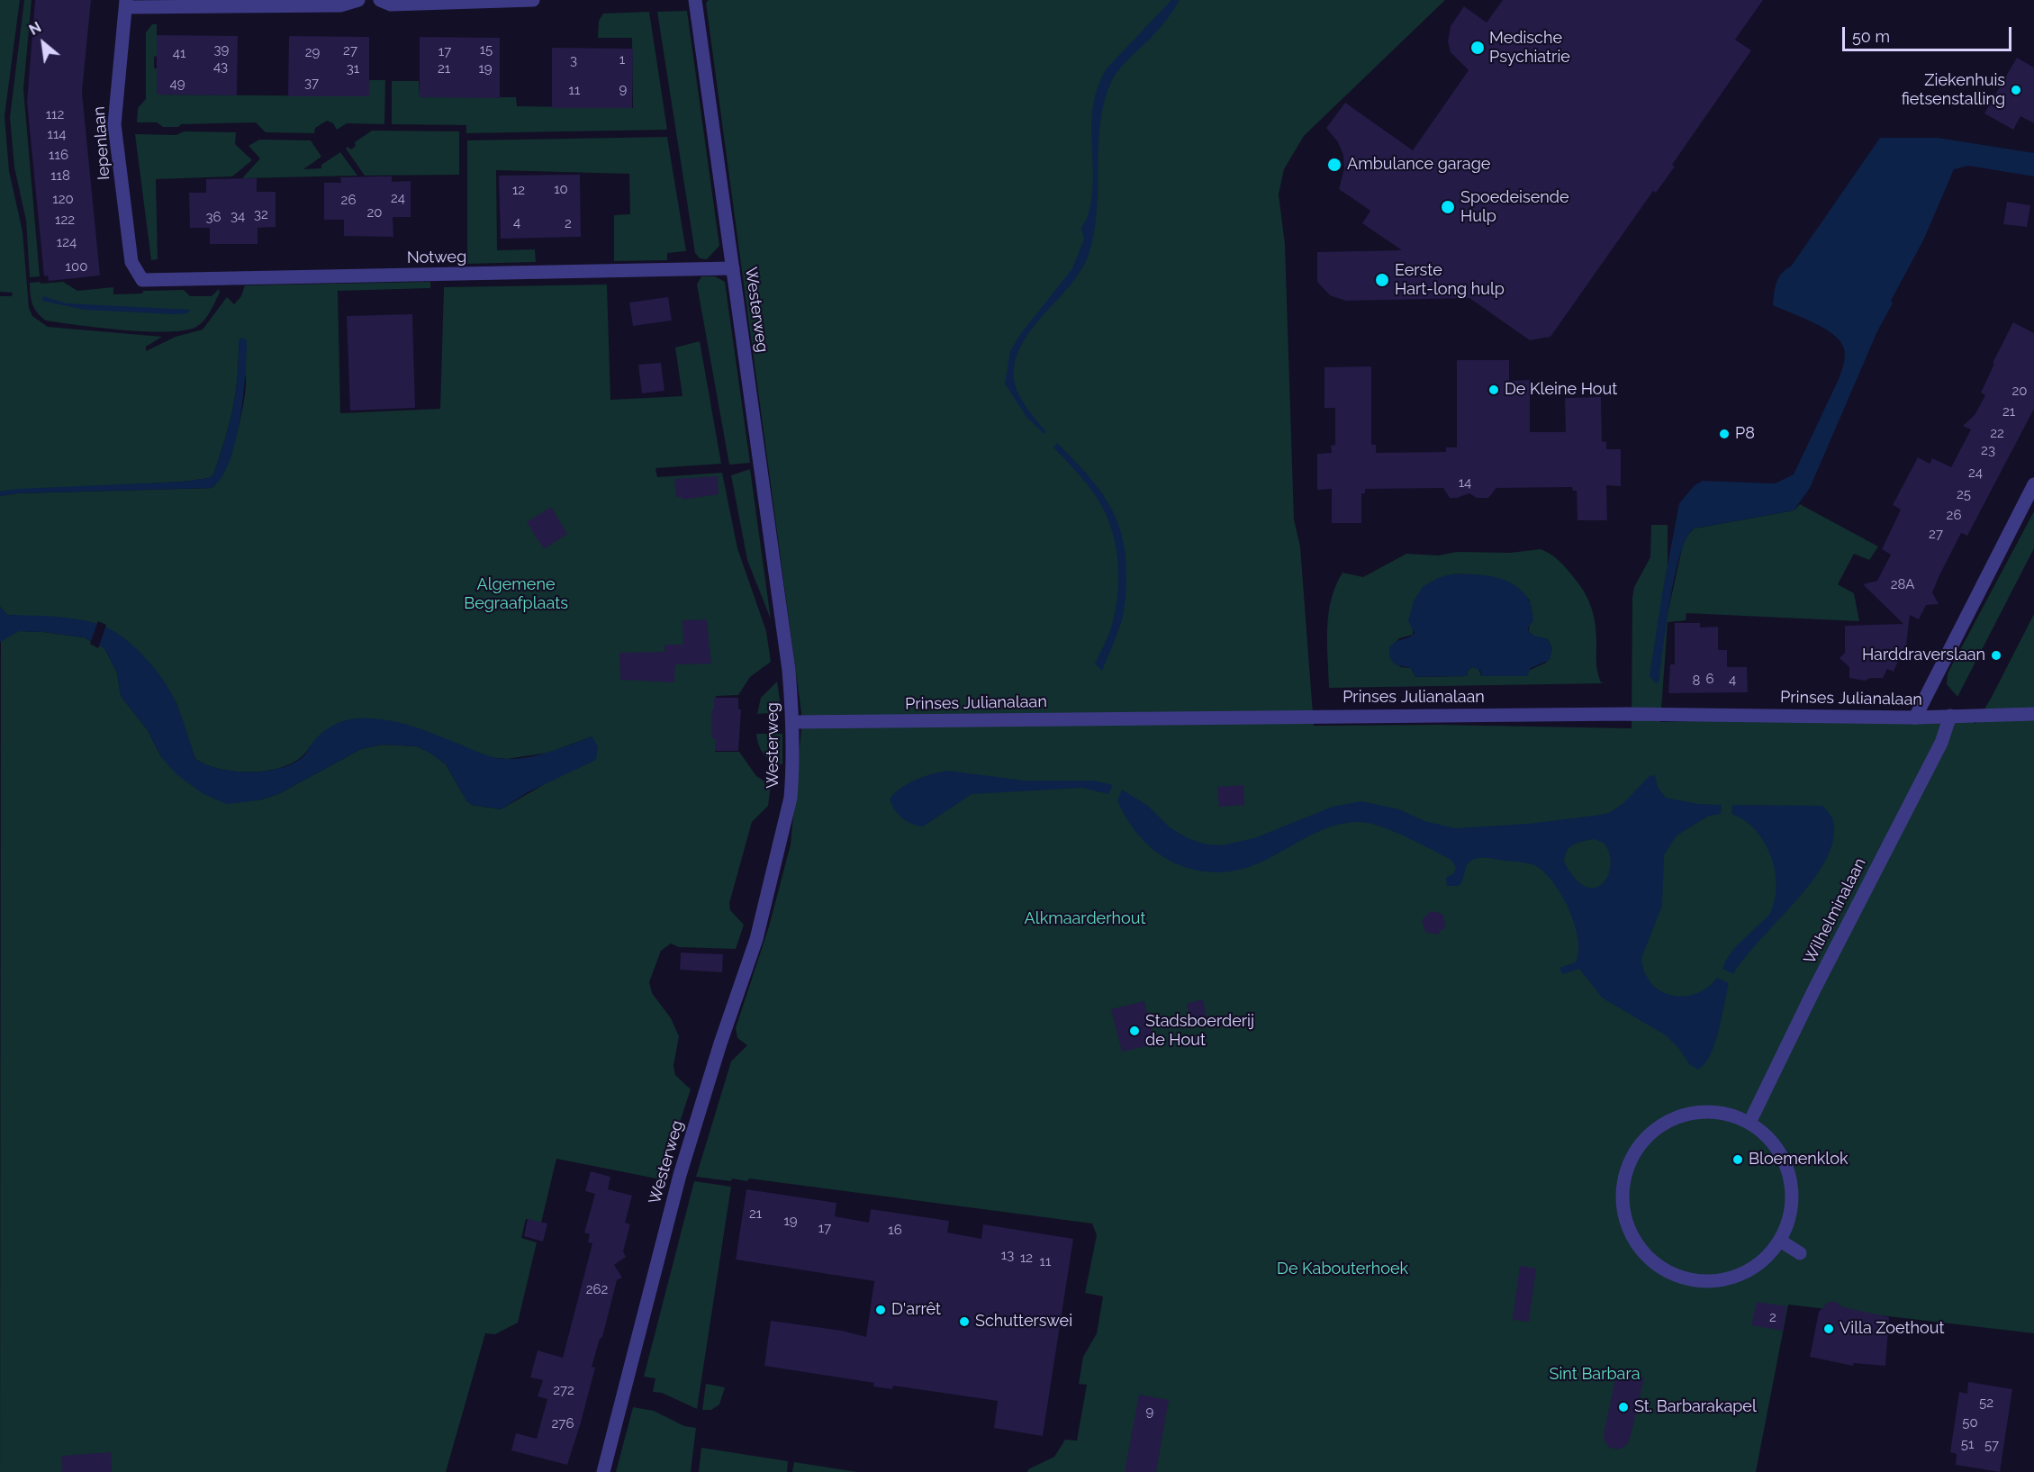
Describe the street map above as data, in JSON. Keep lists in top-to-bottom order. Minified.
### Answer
{"streets":{"street":["Iepenlaan","Notweg","Westerweg","Prinses Julianalaan","Wilhelminalaan"]},"crossings":[["Iepenlaan","Notweg"],["Notweg","Westerweg"],["Westerweg","Prinses Julianalaan"],["Prinses Julianalaan","Wilhelminalaan"]],"parks":["Algemene Begraafplaats","Alkmaarderhout","De Kabouterhoek","Sint Barbara"],"places":["Medische Psychiatrie","Ziekenhuis fietsenstalling","Ambulance garage","Spoedeisende Hulp","Eerste Hart-long hulp","De Kleine Hout","P8","Harddraverslaan","Stadsboerderij de Hout","Bloemenklok","D'arrêt","Schutterswei","Villa Zoethout","St. Barbarakapel"],"house_numbers":["39","15","27","17","29","41","1","3","43","31","21","19","37","49","9","11","112","114","116","118","10","12","24","120","26","20","32","34","36","122","4","2","124","100","20","21","22","23","24","14","25","26","27","28A","6","4","8","21","19","17","16","13","12","11","262","2","272","52","9","50","276","51","57"],"scale_bar":"50 m","north":"top left"}
